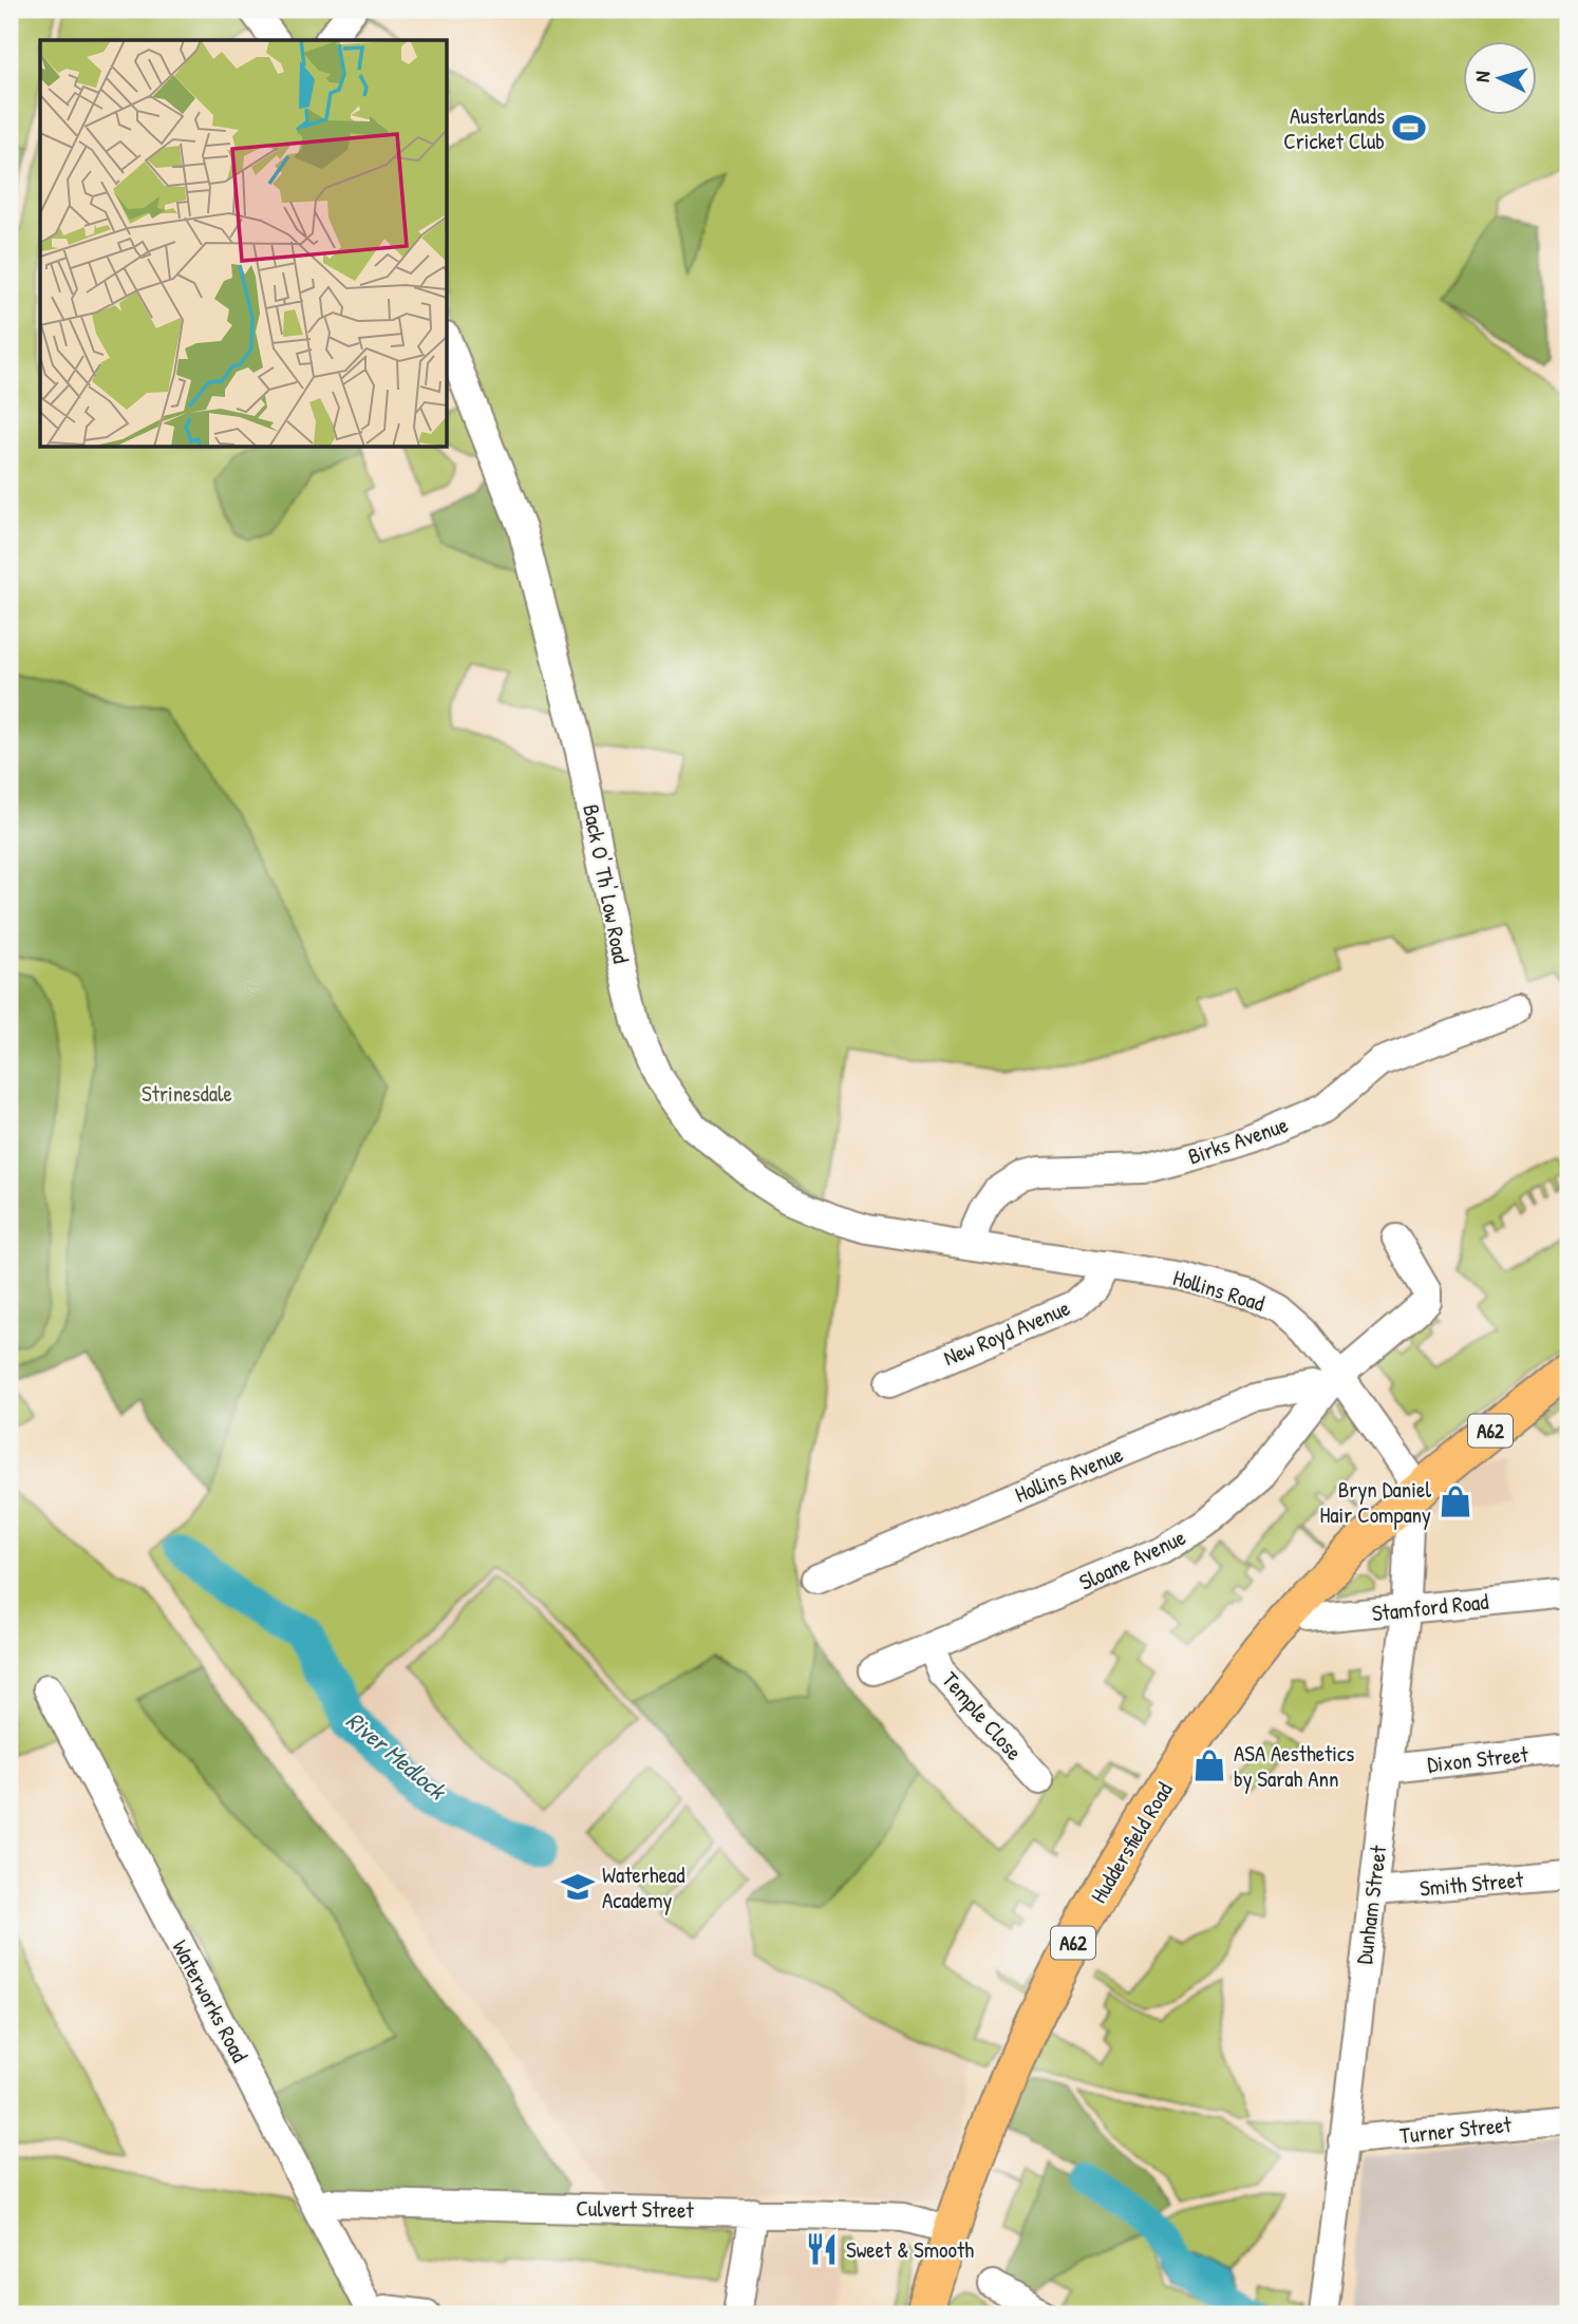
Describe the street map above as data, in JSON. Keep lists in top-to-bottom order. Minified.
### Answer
{"streets":{"main road":["A62","Huddersfield Road"],"street":["Back O' Th' Low Road","Birks Avenue","Hollins Road","New Royd Avenue","Hollins Avenue","Sloane Avenue","Stamford Road","Temple Close","Dixon Street","Smith Street","Dunham Street","Waterworks Road","Turner Street","Culvert Street"]},"crossings":[["Back O' Th' Low Road","Birks Avenue"],["Back O' Th' Low Road","Hollins Road"],["Birks Avenue","Hollins Road"],["Hollins Road","New Royd Avenue"],["Hollins Road","Hollins Avenue"],["Hollins Road","Sloane Avenue"],["Hollins Road","Huddersfield Road"],["Hollins Road","Dunham Street"],["Hollins Avenue","Sloane Avenue"],["Sloane Avenue","Temple Close"],["Stamford Road","Huddersfield Road"],["Stamford Road","Dunham Street"],["Dixon Street","Dunham Street"],["Huddersfield Road","Dunham Street"],["Huddersfield Road","Culvert Street"],["Smith Street","Dunham Street"],["Dunham Street","Turner Street"],["Waterworks Road","Culvert Street"]],"water":["River Medlock"],"parks":["Strinesdale"],"places":{"sports":["Austerlands Cricket Club"],"shop":["Bryn Daniel Hair Company","ASA Aesthetics by Sarah Ann"],"school or university":["Waterhead Academy"],"restaurant":["Sweet & Smooth"]},"north":"left"}
